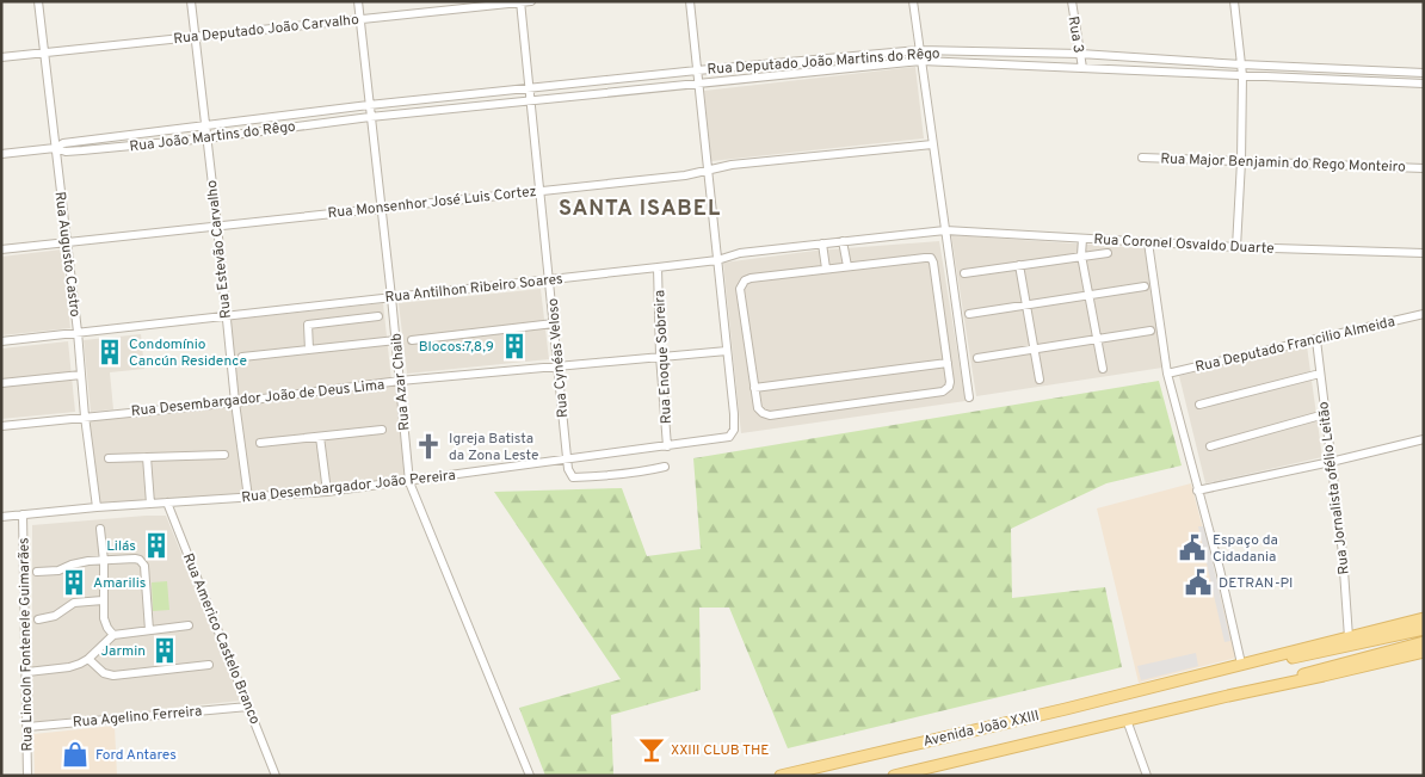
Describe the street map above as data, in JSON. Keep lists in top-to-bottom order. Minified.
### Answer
{"streets":{"main road":["Avenida João XXIII"],"street":["Rua Deputado João Carvalho","Rua 3","Rua Deputado João Martins do Rêgo","Rua João Martins do Rêgo","Rua Major Benjamin do Rego Monteiro","Rua Monsenhor José Luis Cortez","Rua Coronel Osvaldo Duarte","Rua Estevão Carvalho","Rua Augusto Castro","Rua Antilhon Ribeiro Soares","Rua Deputado Francilio Almeida","Rua Enoque Sobreira","Rua Cynéas Veloso","Rua Azar Chaib","Rua Desembargador João de Deus Lima","Rua Desembargador João Pereira","Rua Jornalista ofélio Leitão","Rua Americo Castelo Branco","Rua Lincoln Fontenele Guimarães","Rua Agelino Ferreira"]},"crossings":[["Rua Deputado João Carvalho","Rua Estevão Carvalho"],["Rua Deputado João Carvalho","Rua Augusto Castro"],["Rua Deputado João Carvalho","Rua Cynéas Veloso"],["Rua Deputado João Carvalho","Rua Azar Chaib"],["Rua 3","Rua Deputado João Martins do Rêgo"],["Rua Deputado João Martins do Rêgo","Rua João Martins do Rêgo"],["Rua Deputado João Martins do Rêgo","Rua Cynéas Veloso"],["Rua Deputado João Martins do Rêgo","Rua Azar Chaib"],["Rua João Martins do Rêgo","Rua Estevão Carvalho"],["Rua João Martins do Rêgo","Rua Augusto Castro"],["Rua João Martins do Rêgo","Rua Azar Chaib"],["Rua Monsenhor José Luis Cortez","Rua Estevão Carvalho"],["Rua Monsenhor José Luis Cortez","Rua Augusto Castro"],["Rua Monsenhor José Luis Cortez","Rua Cynéas Veloso"],["Rua Monsenhor José Luis Cortez","Rua Azar Chaib"],["Rua Coronel Osvaldo Duarte","Rua Antilhon Ribeiro Soares"],["Rua Estevão Carvalho","Rua Antilhon Ribeiro Soares"],["Rua Estevão Carvalho","Rua Desembargador João de Deus Lima"],["Rua Estevão Carvalho","Rua Desembargador João Pereira"],["Rua Augusto Castro","Rua Antilhon Ribeiro Soares"],["Rua Augusto Castro","Rua Desembargador João de Deus Lima"],["Rua Augusto Castro","Rua Desembargador João Pereira"],["Rua Antilhon Ribeiro Soares","Rua Enoque Sobreira"],["Rua Antilhon Ribeiro Soares","Rua Cynéas Veloso"],["Rua Antilhon Ribeiro Soares","Rua Azar Chaib"],["Rua Deputado Francilio Almeida","Rua Jornalista ofélio Leitão"],["Rua Enoque Sobreira","Rua Desembargador João de Deus Lima"],["Rua Enoque Sobreira","Rua Desembargador João Pereira"],["Rua Cynéas Veloso","Rua Desembargador João de Deus Lima"],["Rua Cynéas Veloso","Rua Desembargador João Pereira"],["Rua Azar Chaib","Rua Desembargador João de Deus Lima"],["Rua Azar Chaib","Rua Desembargador João Pereira"],["Rua Desembargador João de Deus Lima","Rua Desembargador João Pereira"],["Rua Desembargador João Pereira","Rua Americo Castelo Branco"],["Rua Desembargador João Pereira","Rua Lincoln Fontenele Guimarães"],["Rua Jornalista ofélio Leitão","Avenida João XXIII"],["Rua Americo Castelo Branco","Rua Agelino Ferreira"],["Rua Lincoln Fontenele Guimarães","Rua Agelino Ferreira"]],"districts":["SANTA ISABEL"],"places":{"building":["Blocos:7,8,9","Condomínio Cancún Residence","Lilás","Amarilis","Jarmin"],"church":["Igreja Batista da Zona Leste"],"public building":["Espaço da Cidadania","DETRAN-PI"],"bar":["XXIII CLUB THE"],"shop":["Ford Antares"]}}
